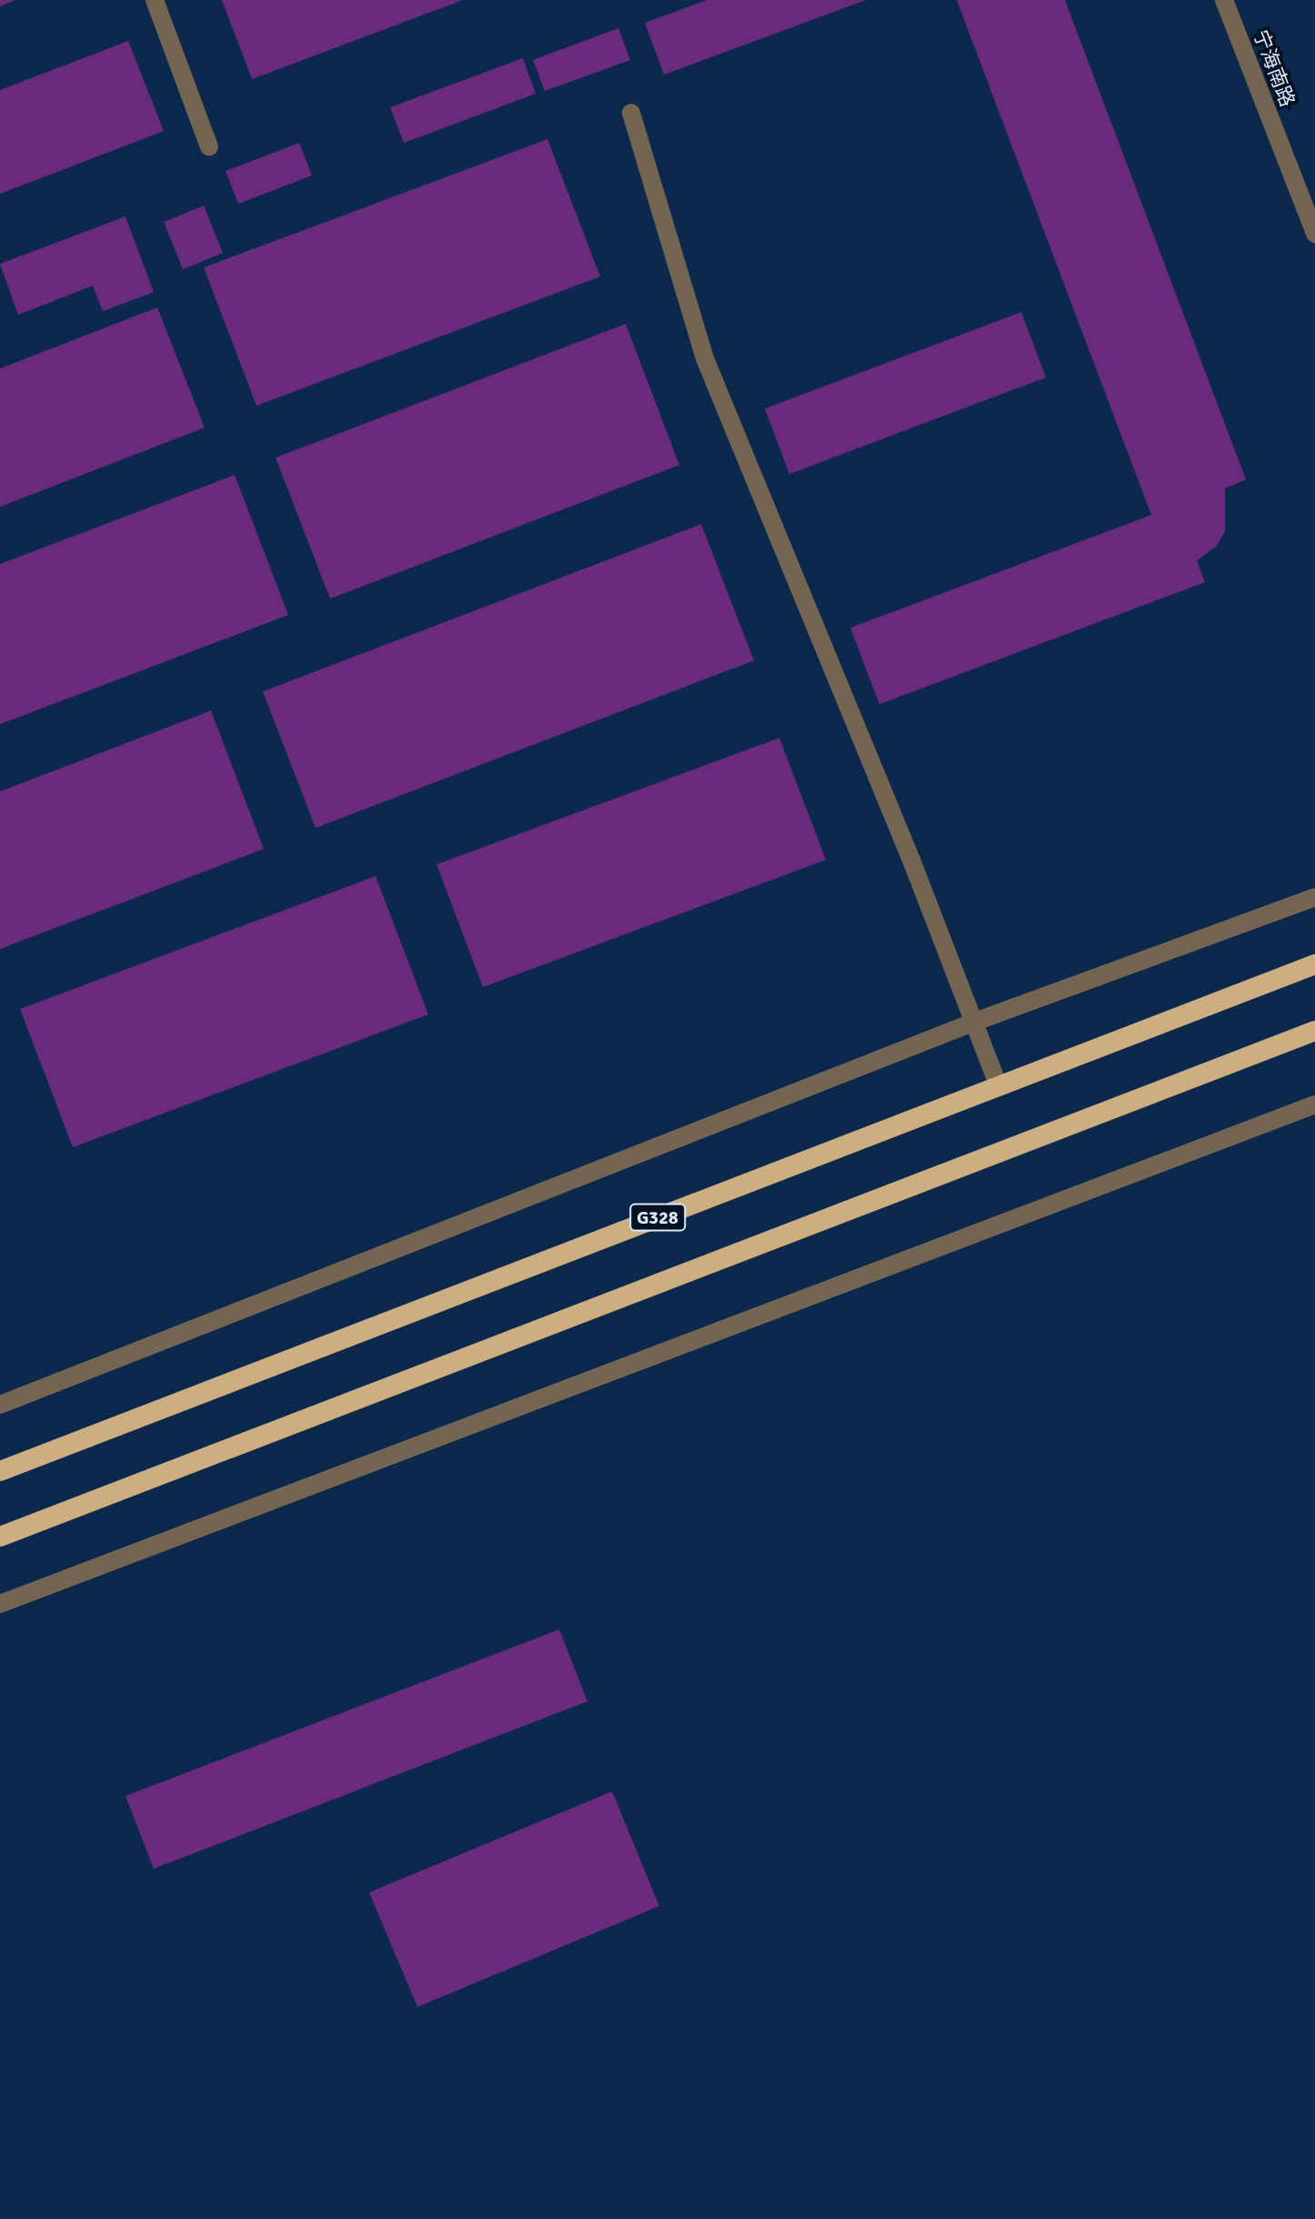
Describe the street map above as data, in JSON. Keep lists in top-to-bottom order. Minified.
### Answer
{"streets":{"highway":["G328"],"street":["宁海南路"]}}
